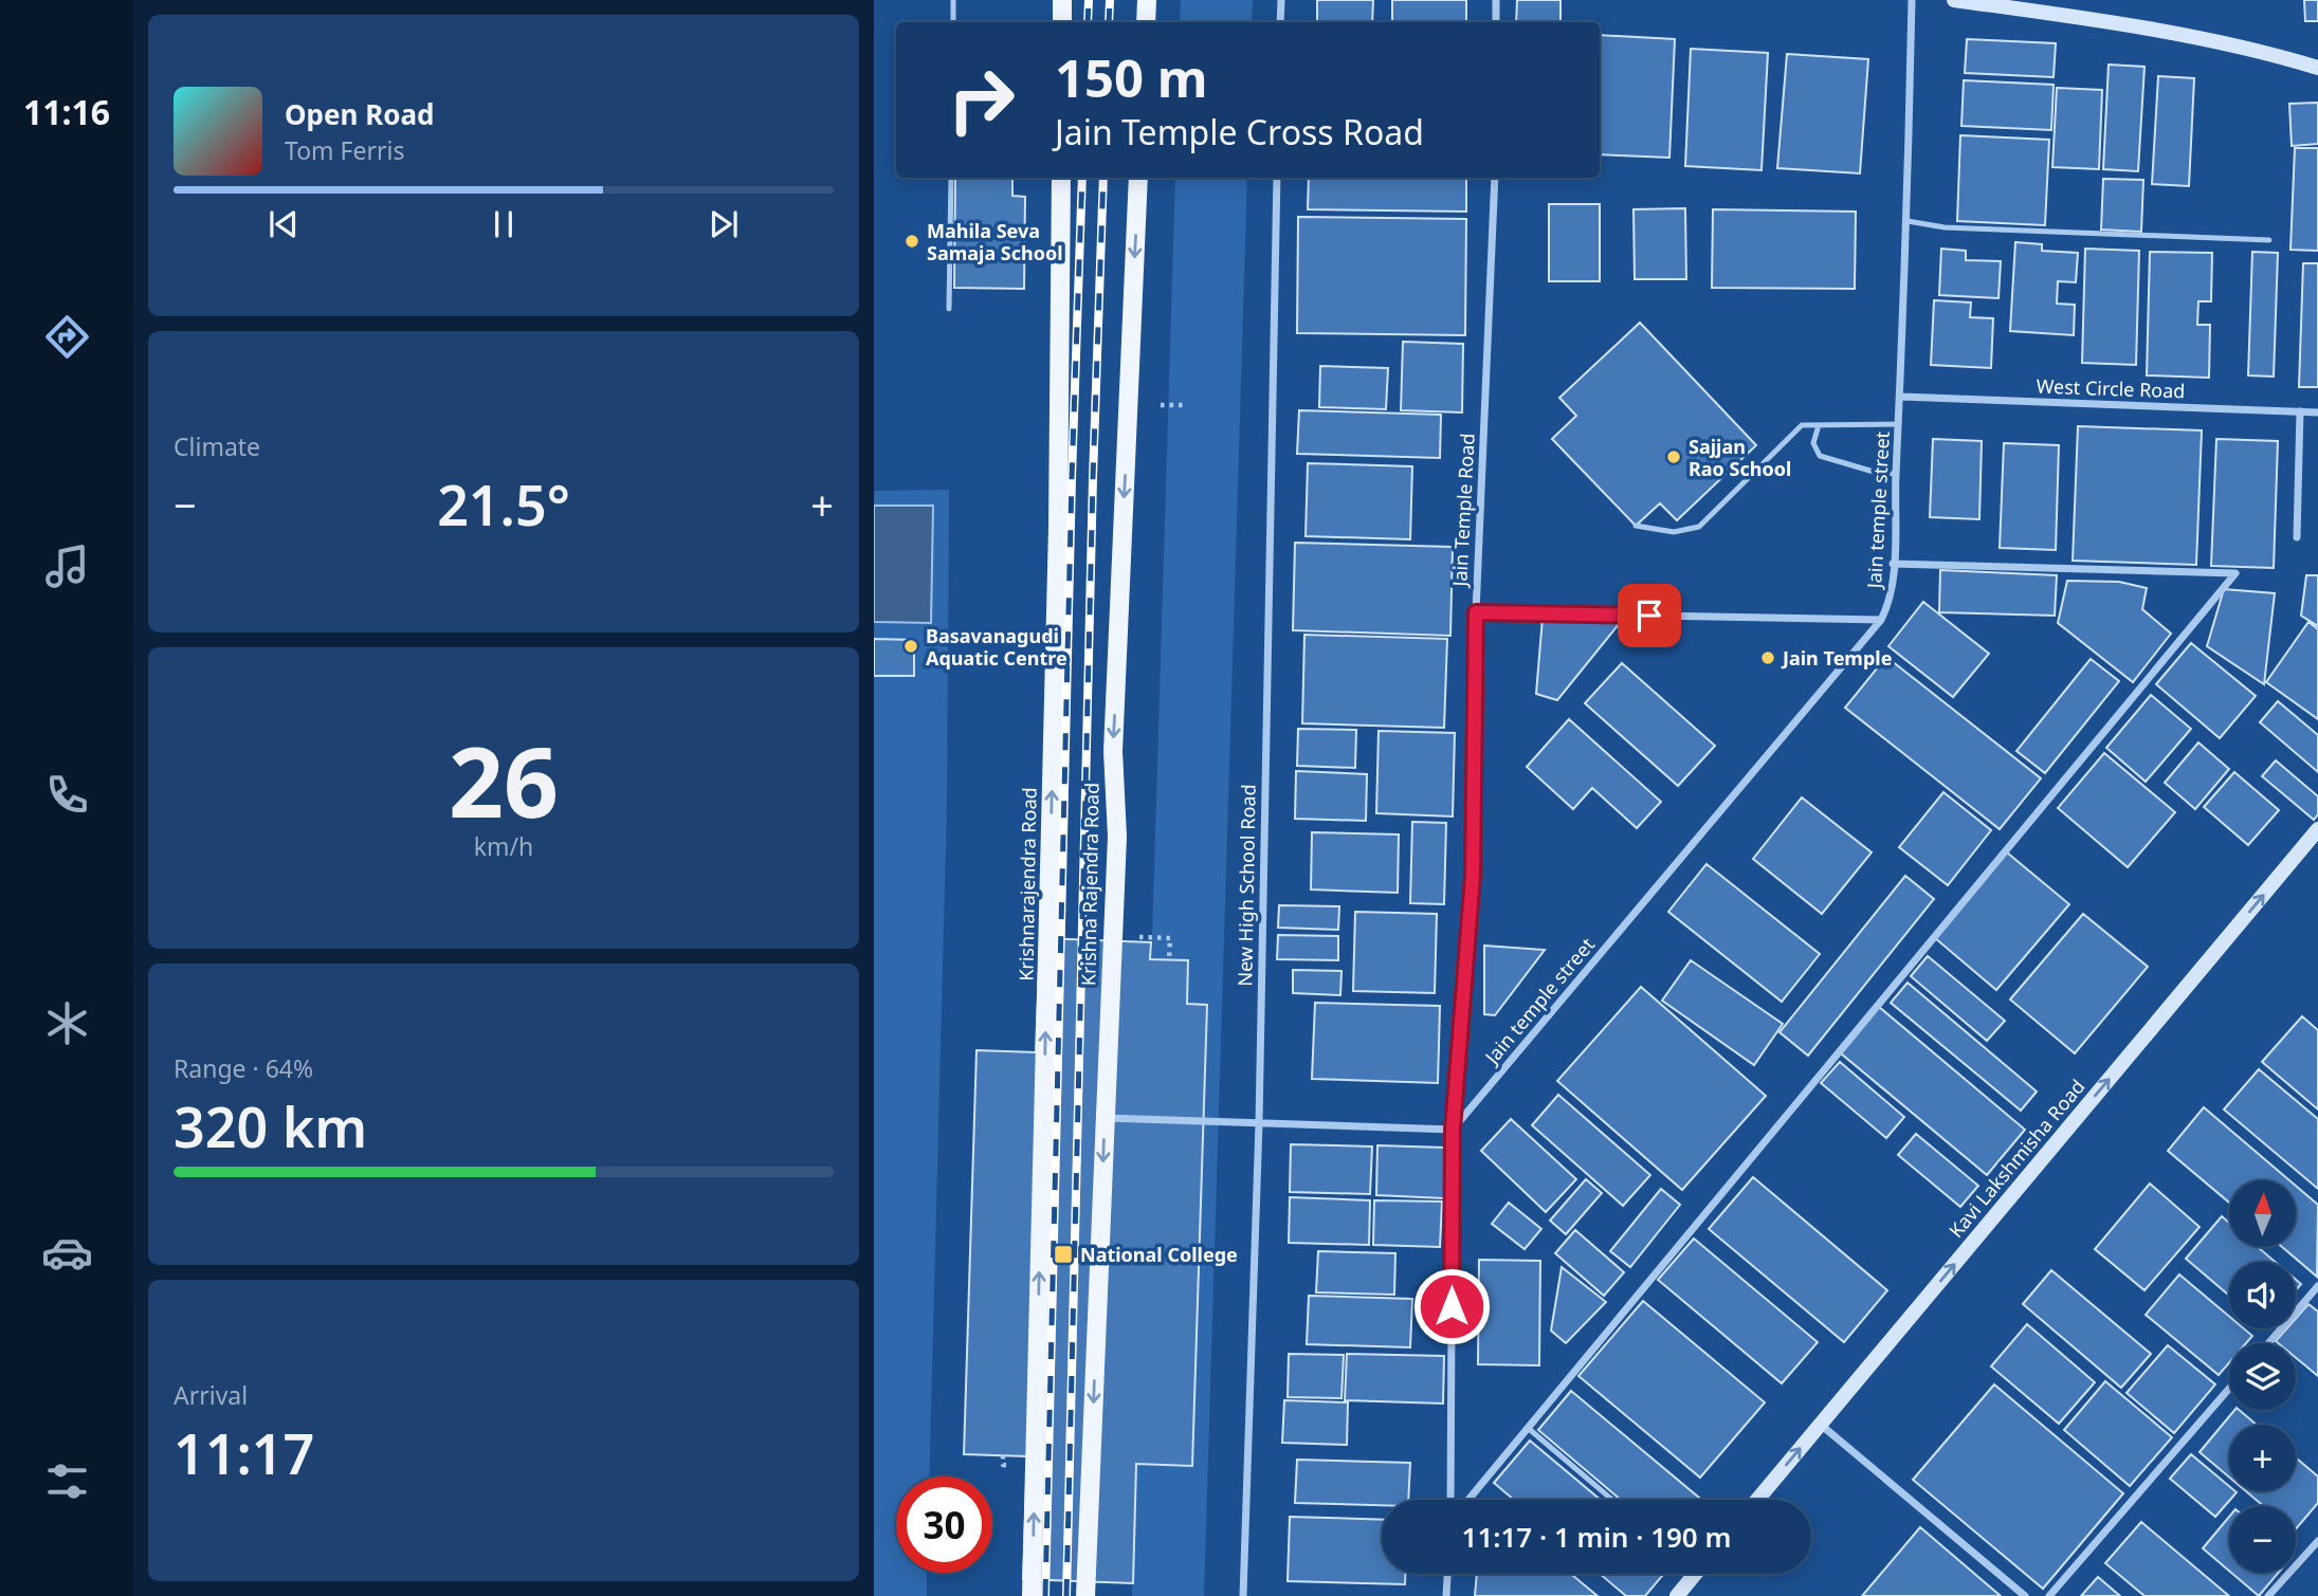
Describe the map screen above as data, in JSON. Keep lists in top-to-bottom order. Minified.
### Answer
{"streets":{"main road":["Krishnarajendra Road","Krishna Rajendra Road"],"street":["West Circle Road","Jain Temple Road","Jain temple street","New High School Road","Kavi Lakshmisha Road"]},"crossings":[["West Circle Road","Jain temple street"],["Jain Temple Road","Jain temple street"]],"one_way":["Krishnarajendra Road","Krishna Rajendra Road","Kavi Lakshmisha Road"],"places":{"other":["Mahila Seva Samaja School","Sajjan Rao School","Basavanagudi Aquatic Centre","Jain Temple"],"transit":["National College"]},"north":"top","page":{"tabs":"11:16","turn":["150 m","Jain Temple Cross Road"],"song":["Open Road","Tom Ferris"],"tile":["Climate",["26","km/h"],["Range · 64%","320 km"],["Arrival","11:17"]],"heat":["−","21.5°","+"],"map_buttons":["+","−"],"limit":"30","trip":"11:17 · 1 min · 190 m"}}
